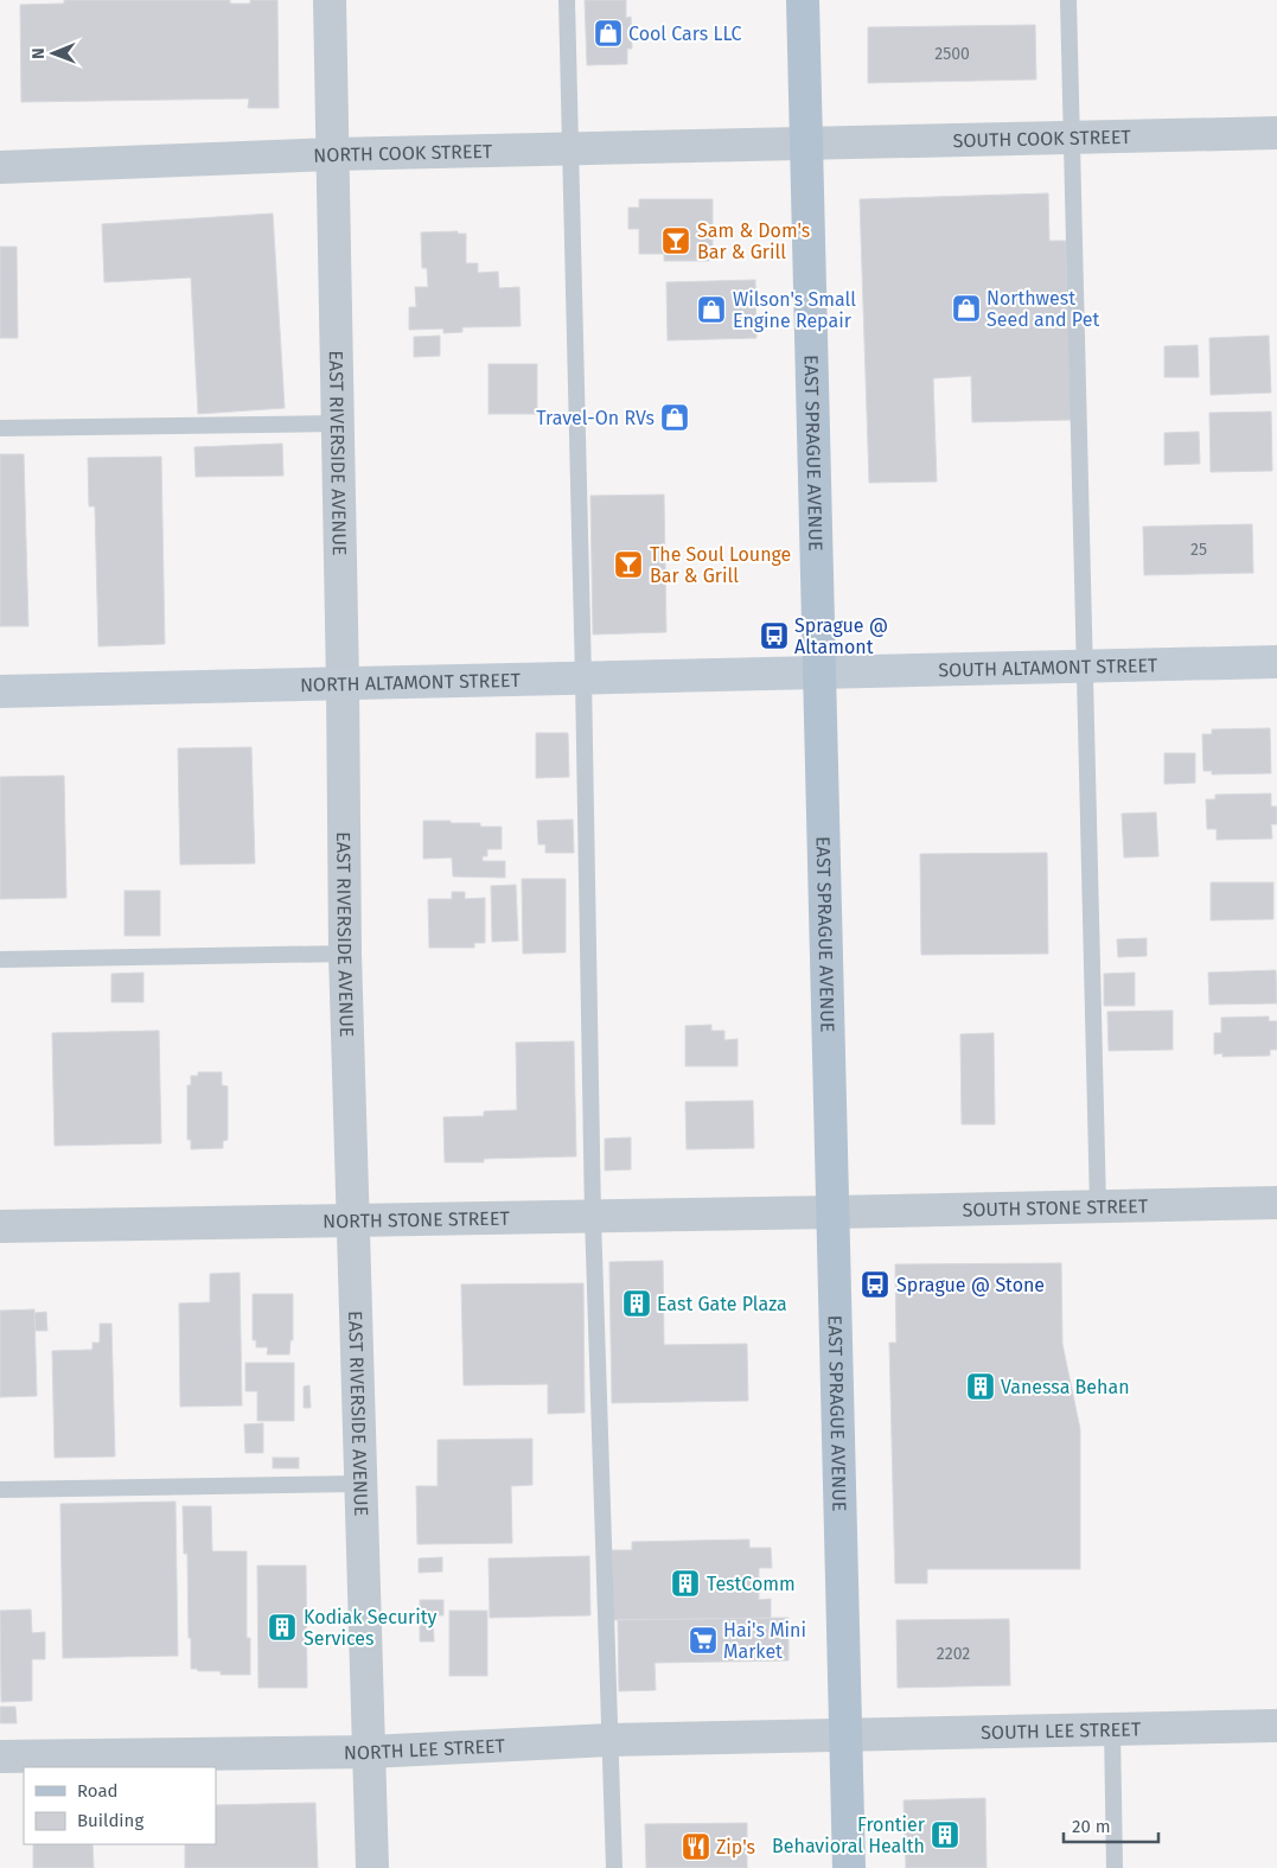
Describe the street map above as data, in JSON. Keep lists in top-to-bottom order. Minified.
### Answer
{"streets":{"main road":["EAST SPRAGUE AVENUE"],"street":["SOUTH COOK STREET","NORTH COOK STREET","EAST RIVERSIDE AVENUE","SOUTH ALTAMONT STREET","NORTH ALTAMONT STREET","SOUTH STONE STREET","NORTH STONE STREET","SOUTH LEE STREET","NORTH LEE STREET"]},"crossings":[["SOUTH COOK STREET","NORTH COOK STREET"],["SOUTH COOK STREET","EAST SPRAGUE AVENUE"],["NORTH COOK STREET","EAST RIVERSIDE AVENUE"],["NORTH COOK STREET","EAST SPRAGUE AVENUE"],["EAST RIVERSIDE AVENUE","NORTH ALTAMONT STREET"],["EAST RIVERSIDE AVENUE","NORTH STONE STREET"],["EAST RIVERSIDE AVENUE","NORTH LEE STREET"],["EAST SPRAGUE AVENUE","SOUTH ALTAMONT STREET"],["EAST SPRAGUE AVENUE","NORTH ALTAMONT STREET"],["EAST SPRAGUE AVENUE","SOUTH STONE STREET"],["EAST SPRAGUE AVENUE","NORTH STONE STREET"],["EAST SPRAGUE AVENUE","SOUTH LEE STREET"],["EAST SPRAGUE AVENUE","NORTH LEE STREET"],["SOUTH ALTAMONT STREET","NORTH ALTAMONT STREET"],["SOUTH STONE STREET","NORTH STONE STREET"],["SOUTH LEE STREET","NORTH LEE STREET"]],"places":{"shop":["Cool Cars LLC","Northwest Seed and Pet","Wilson's Small Engine Repair","Travel-On RVs"],"bar":["Sam & Dom's Bar & Grill","The Soul Lounge Bar & Grill"],"bus stop":["Sprague @ Altamont","Sprague @ Stone"],"building":["East Gate Plaza","Vanessa Behan","TestComm","Kodiak Security Services","Frontier Behavioral Health"],"supermarket":["Hai's Mini Market"],"restaurant":["Zip's"]},"house_numbers":["2500","25","2202"],"legend":["Road","Building"],"scale_bar":"20 m","north":"left"}
